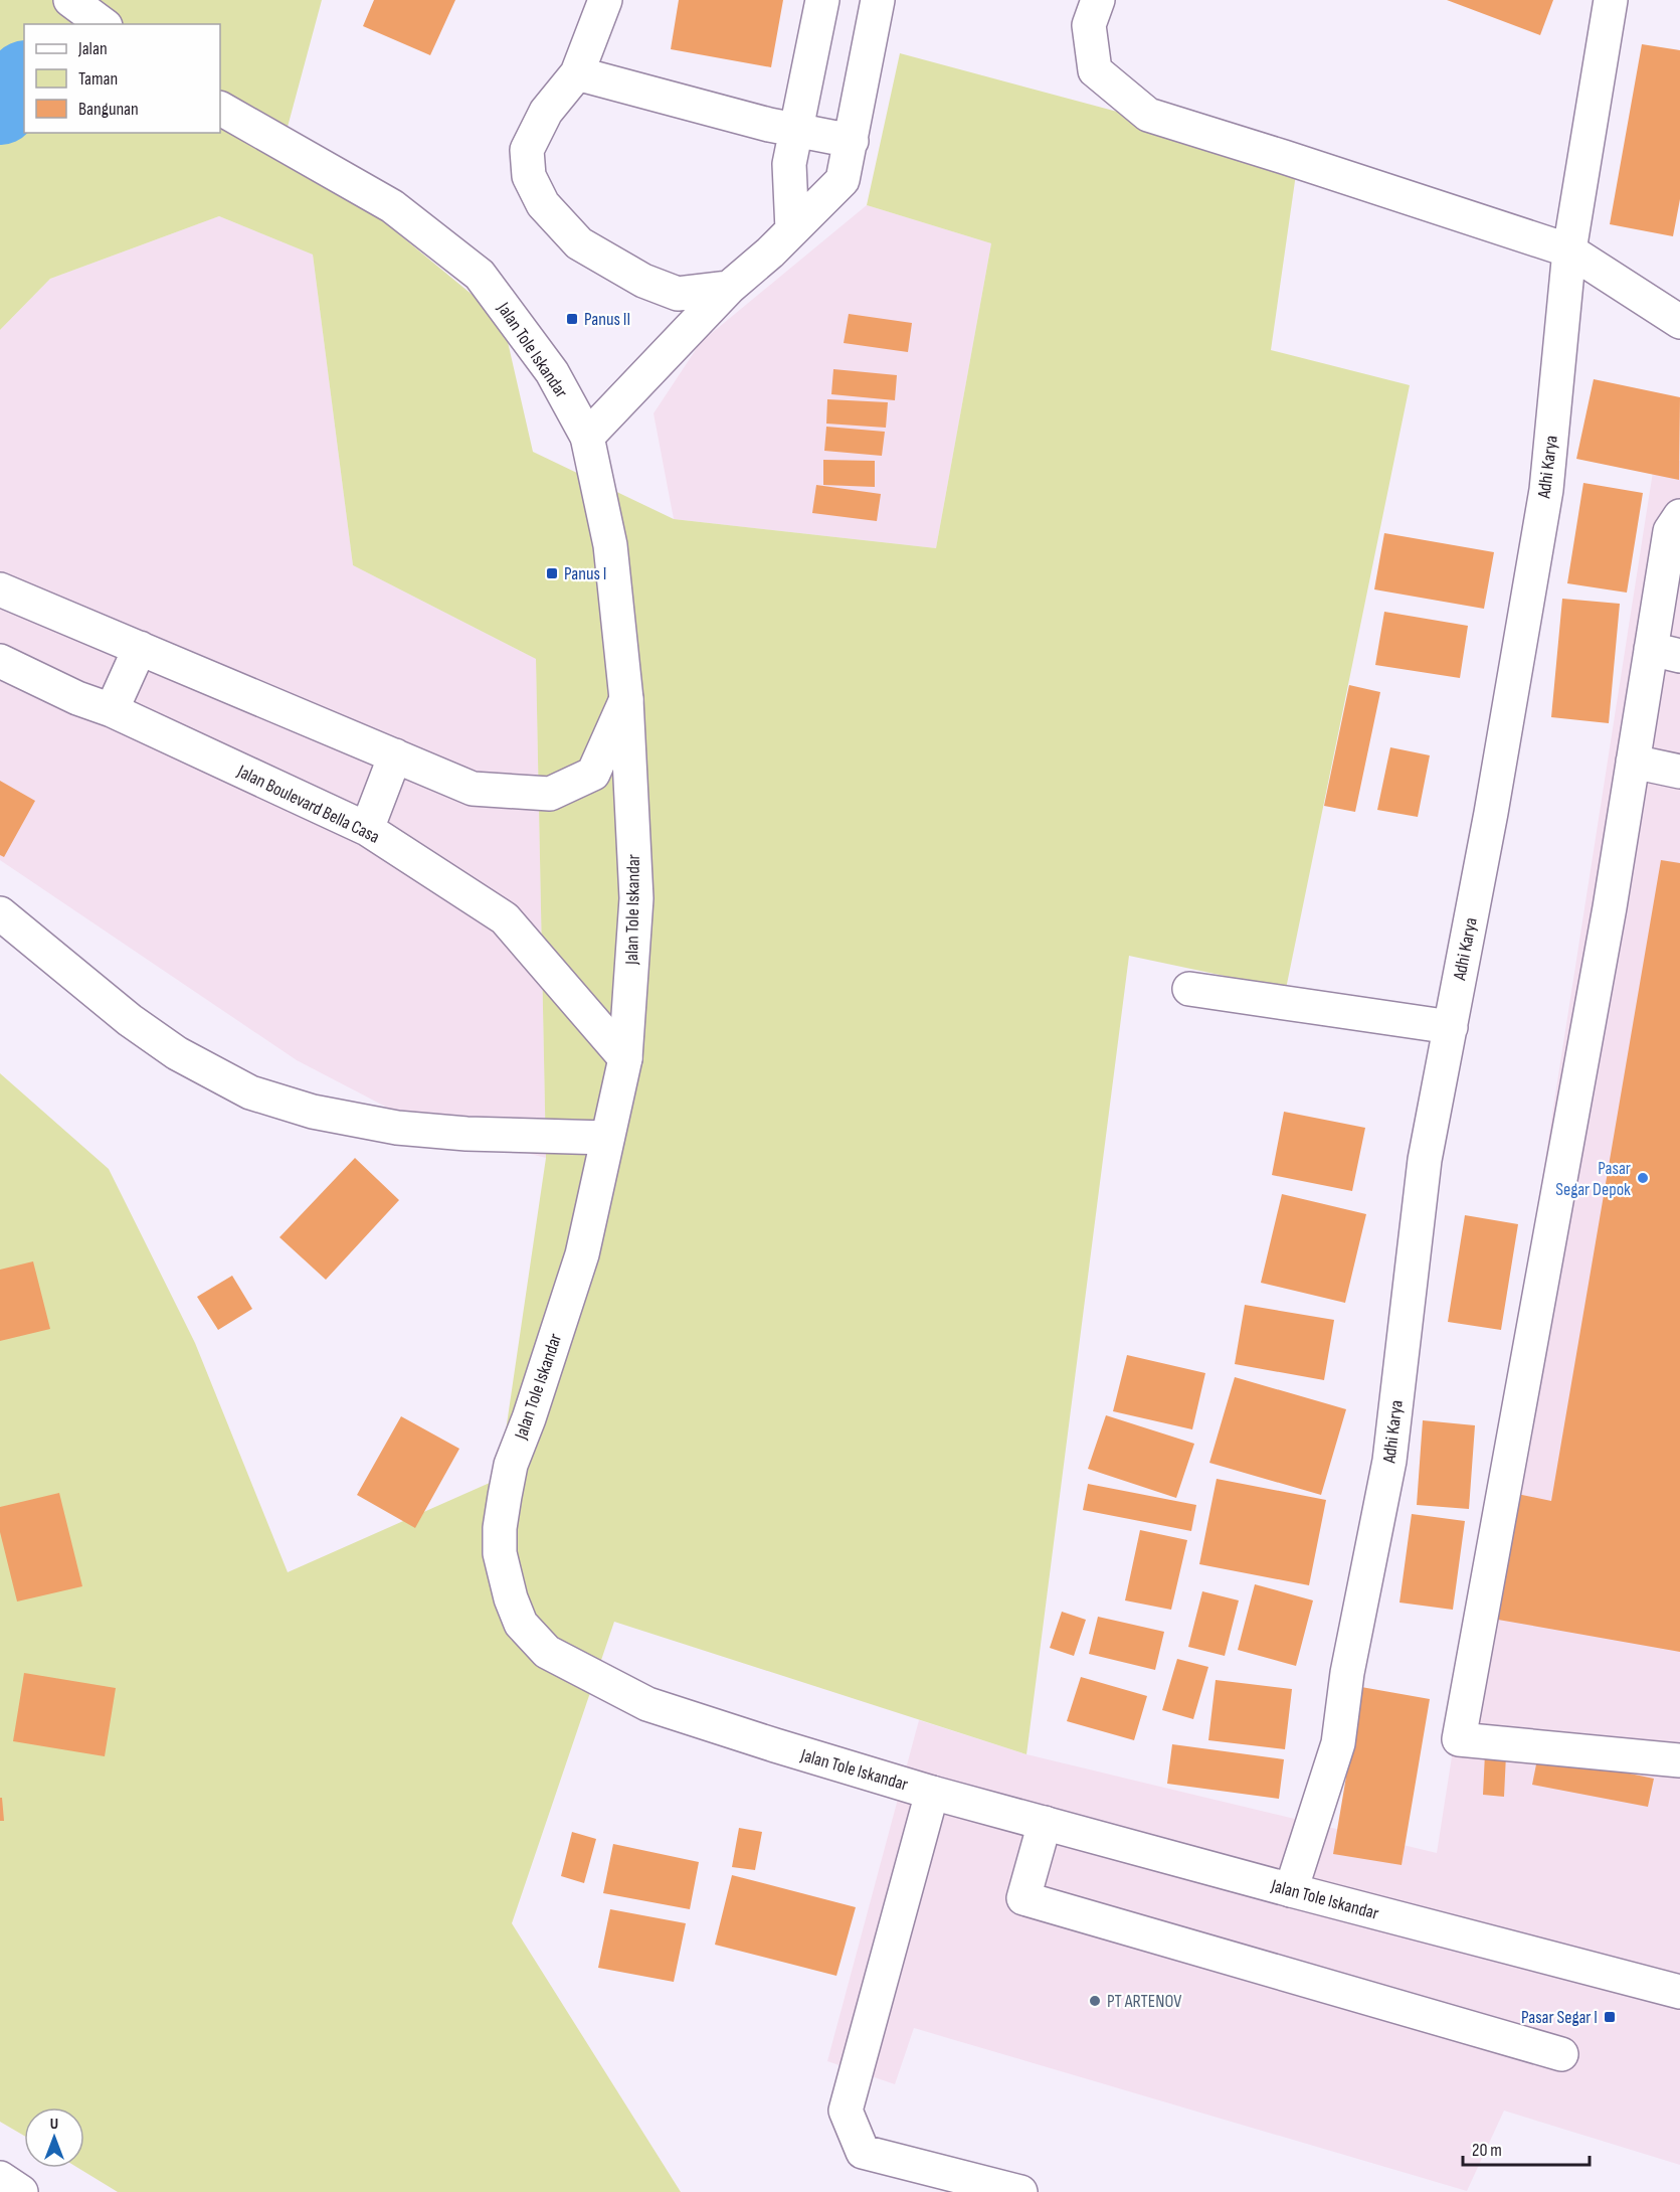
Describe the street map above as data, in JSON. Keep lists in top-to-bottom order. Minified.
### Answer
{"streets":{"street":["Jalan Tole Iskandar","Adhi Karya","Jalan Boulevard Bella Casa"]},"crossings":[["Jalan Tole Iskandar","Adhi Karya"],["Jalan Tole Iskandar","Jalan Boulevard Bella Casa"]],"places":{"transit":["Panus II","Panus I","Pasar Segar I"],"other":["Pasar Segar Depok","PT ARTENOV"]},"legend":["Jalan","Taman","Bangunan"],"scale_bar":"20 m","north":"top"}
